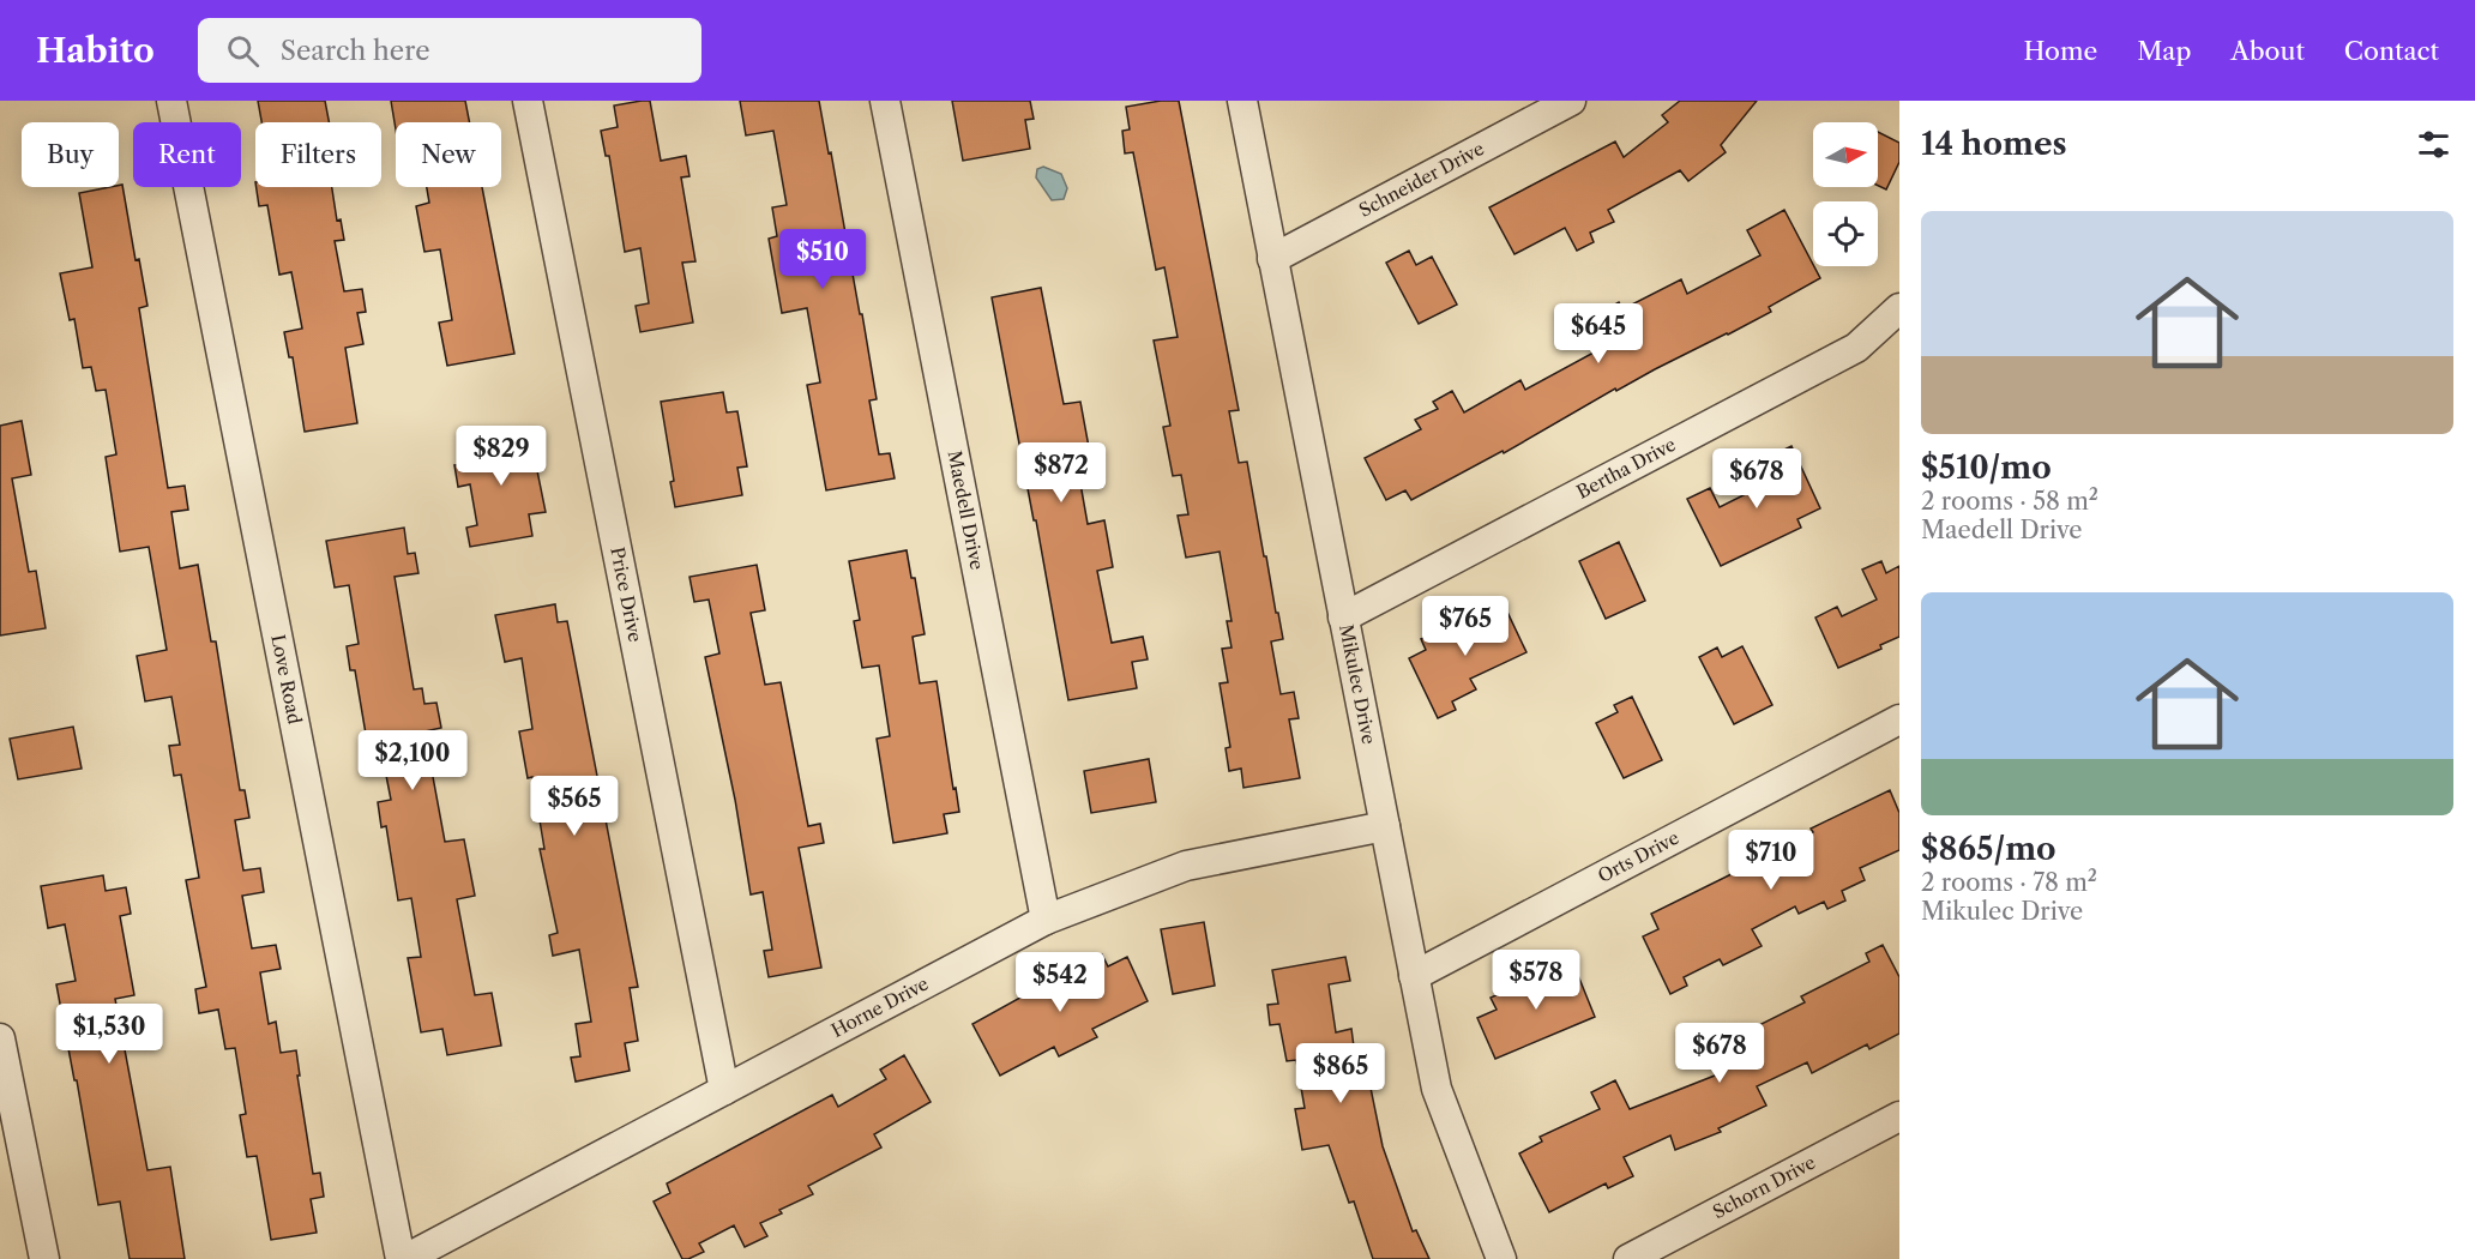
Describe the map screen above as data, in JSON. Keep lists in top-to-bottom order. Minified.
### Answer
{"streets":{"street":["Schneider Drive","Bertha Drive","Maedell Drive","Price Drive","Love Road","Mikulec Drive","Orts Drive","Horne Drive","Schorn Drive"]},"crossings":[["Schneider Drive","Mikulec Drive"],["Bertha Drive","Mikulec Drive"],["Maedell Drive","Horne Drive"],["Price Drive","Horne Drive"],["Love Road","Horne Drive"],["Mikulec Drive","Orts Drive"],["Mikulec Drive","Horne Drive"]],"north":"right","page":{"header":"Habito","search":"Search here","nav":["Home","Map","About","Contact"],"heading":"14 homes","chip":["Buy","Rent","Filters","New"],"list":[{"name":"$510/mo","note":"2 rooms · 58 m² · Maedell Drive"},{"name":"$865/mo","note":"2 rooms · 78 m² · Mikulec Drive"}],"price":["$510","$645","$829","$872","$678","$765","$2,100","$565","$710","$578","$542","$1,530","$678","$865"]}}
